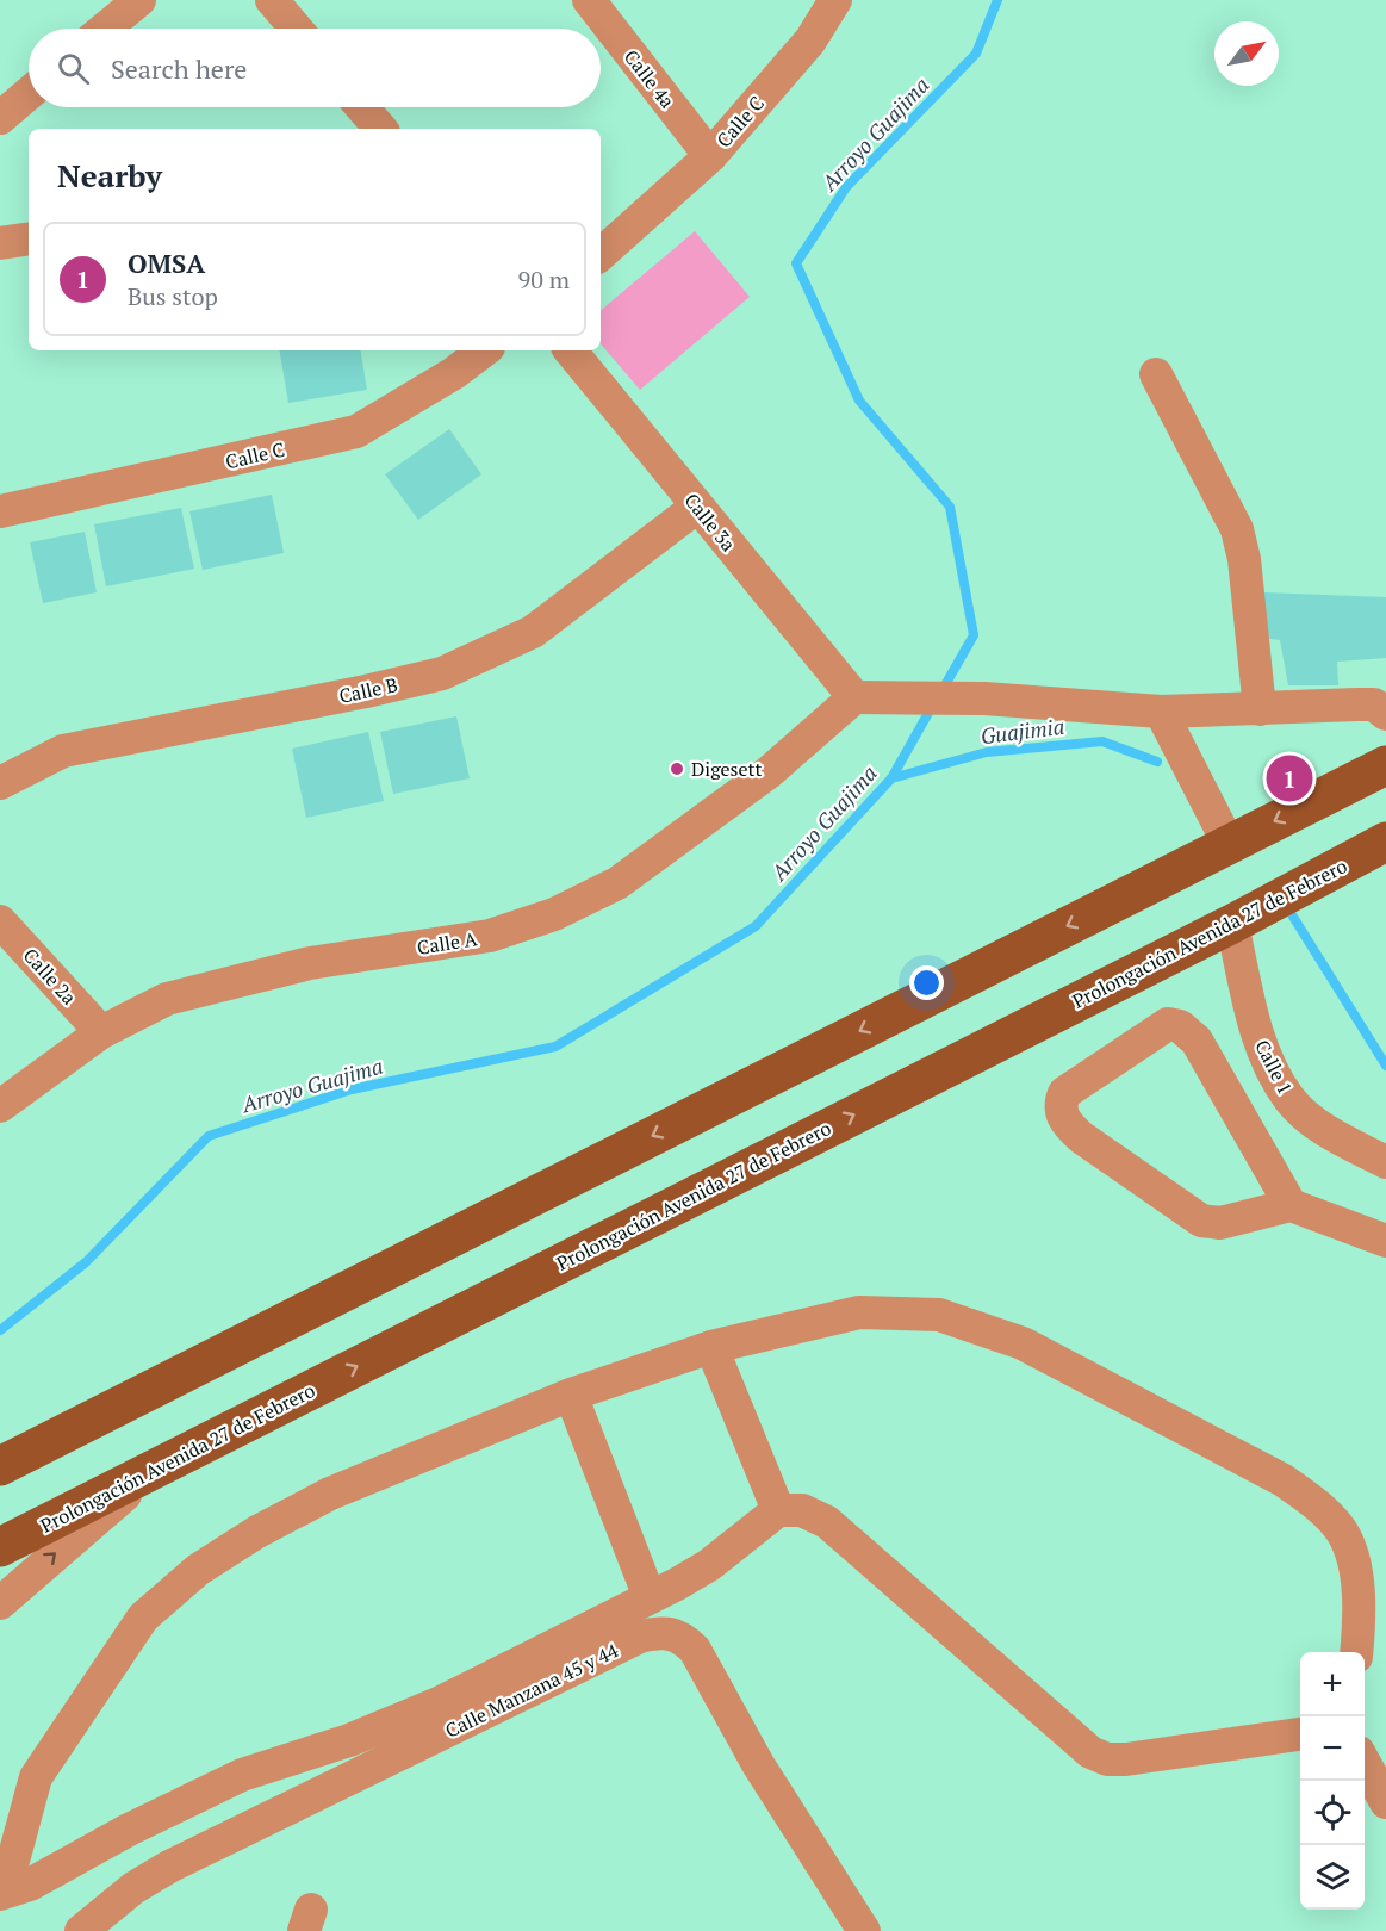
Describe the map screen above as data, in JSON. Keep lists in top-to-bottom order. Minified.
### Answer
{"streets":{"main road":["Prolongación Avenida 27 de Febrero"],"street":["Calle 4a","Calle C","Calle 3a","Calle B","Calle A","Calle 2a","Calle 1","Calle Manzana 45 y 44"]},"crossings":[["Calle 4a","Calle C"],["Calle 3a","Calle B"],["Calle 3a","Calle A"],["Prolongación Avenida 27 de Febrero","Calle 1"],["Calle A","Calle 2a"]],"water":["Arroyo Guajima","Guajimia"],"places":["Digesett"],"north":"top right","page":{"search":"Search here","heading":"Nearby","list":[{"mark":"1","name":"OMSA","note":"Bus stop","value":"90 m"}],"pins":"1","map_buttons":["+","−"]}}
